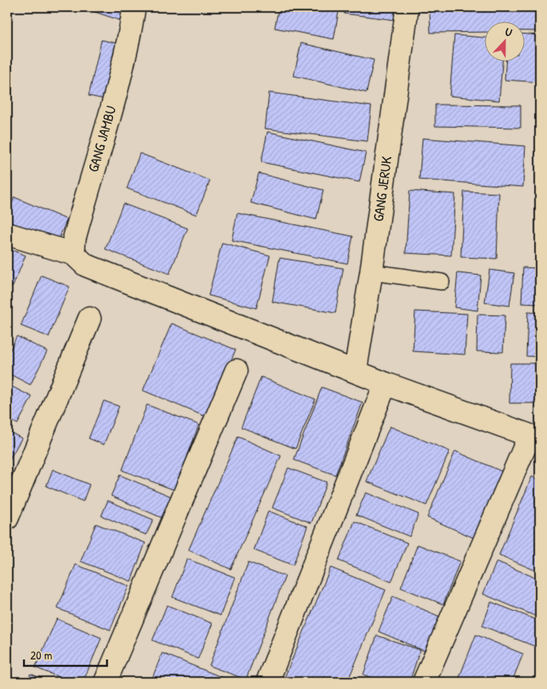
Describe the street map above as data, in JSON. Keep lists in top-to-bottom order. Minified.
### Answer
{"streets":{"street":["GANG JAMBU","GANG JERUK"]},"scale_bar":"20 m","north":"top"}
